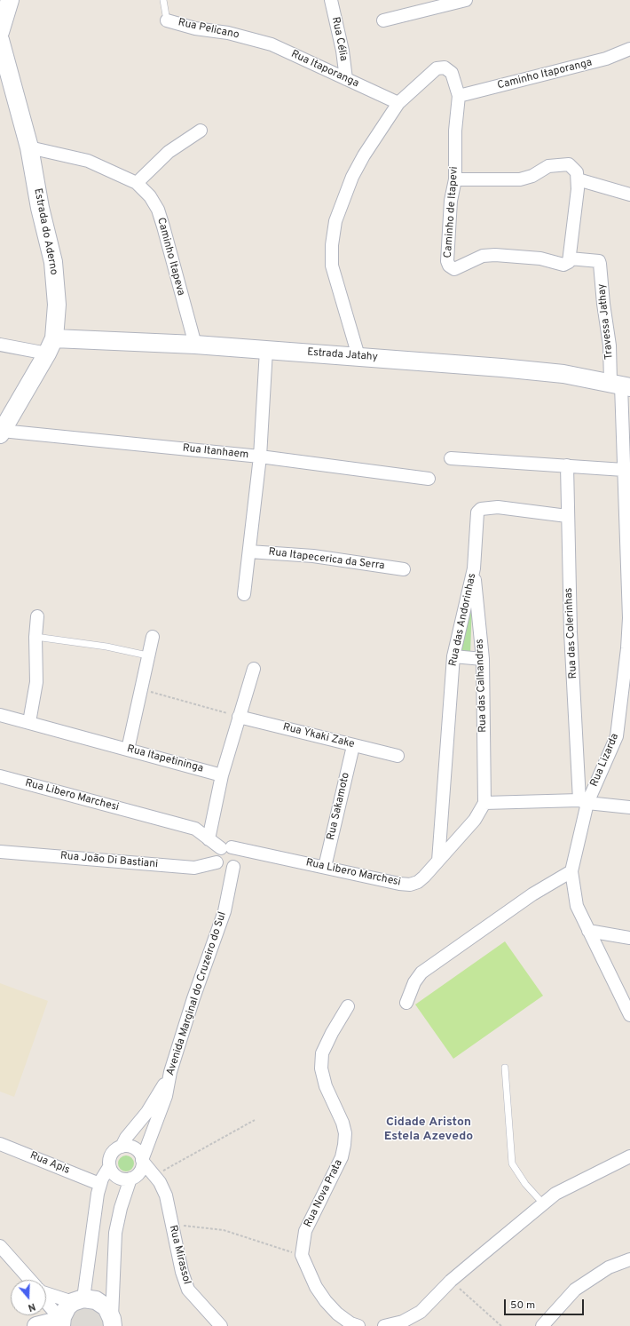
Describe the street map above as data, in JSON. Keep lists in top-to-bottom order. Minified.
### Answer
{"streets":{"street":["Rua Pelicano","Rua Célia","Rua Itaporanga","Caminho Itaporanga","Caminho de Itapevi","Estrada do Aderno","Caminho Itapeva","Travessa Jathay","Estrada Jatahy","Rua Itanhaem","Rua Itapecerica da Serra","Rua das Andorinhas","Rua das Colerinhas","Rua das Calhandras","Rua Ykaki Zake","Rua Itapetininga","Rua Lizarda","Rua Libero Marchesi","Rua Sakamoto","Rua João Di Bastiani","Avenida Marginal do Cruzeiro do Sul","Rua Apis","Rua Nova Prata","Rua Mirassol"]},"crossings":[["Rua Pelicano","Rua Itaporanga"],["Rua Célia","Rua Itaporanga"],["Rua Itaporanga","Caminho de Itapevi"],["Caminho Itaporanga","Caminho de Itapevi"],["Caminho de Itapevi","Travessa Jathay"],["Estrada do Aderno","Caminho Itapeva"],["Estrada do Aderno","Estrada Jatahy"],["Estrada do Aderno","Rua Itanhaem"],["Caminho Itapeva","Estrada Jatahy"],["Travessa Jathay","Estrada Jatahy"],["Travessa Jathay","Rua Lizarda"],["Estrada Jatahy","Rua Lizarda"],["Rua das Andorinhas","Rua das Colerinhas"],["Rua das Andorinhas","Rua das Calhandras"],["Rua das Andorinhas","Rua Libero Marchesi"],["Rua das Colerinhas","Rua Lizarda"],["Rua das Calhandras","Rua Libero Marchesi"],["Rua Ykaki Zake","Rua Sakamoto"],["Rua Libero Marchesi","Rua Sakamoto"],["Rua Libero Marchesi","Rua João Di Bastiani"],["Rua Libero Marchesi","Avenida Marginal do Cruzeiro do Sul"],["Rua João Di Bastiani","Avenida Marginal do Cruzeiro do Sul"],["Avenida Marginal do Cruzeiro do Sul","Rua Mirassol"]],"districts":["Cidade Ariston Estela Azevedo"],"scale_bar":"50 m","north":"bottom"}
